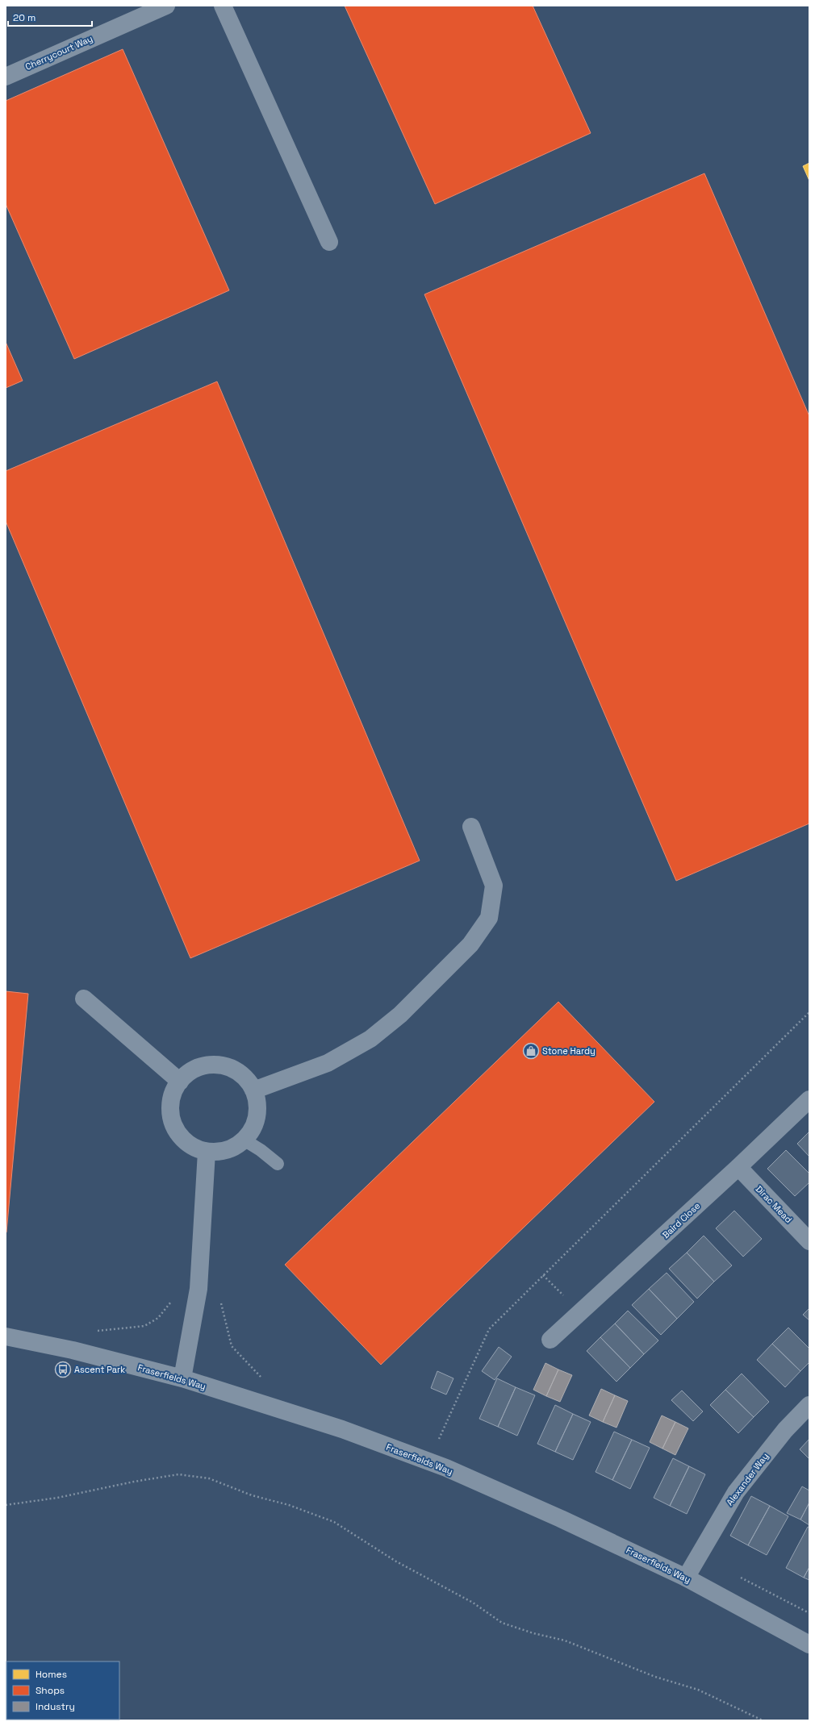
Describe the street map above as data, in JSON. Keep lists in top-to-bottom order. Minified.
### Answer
{"streets":{"street":["Cherrycourt Way","Dirac Mead","Baird Close","Fraserfields Way","Alexander Way"]},"crossings":[["Dirac Mead","Baird Close"],["Fraserfields Way","Alexander Way"]],"places":{"shop":["Stone Hardy"],"bus stop":["Ascent Park"]},"legend":["Homes","Shops","Industry"],"scale_bar":"20 m"}
